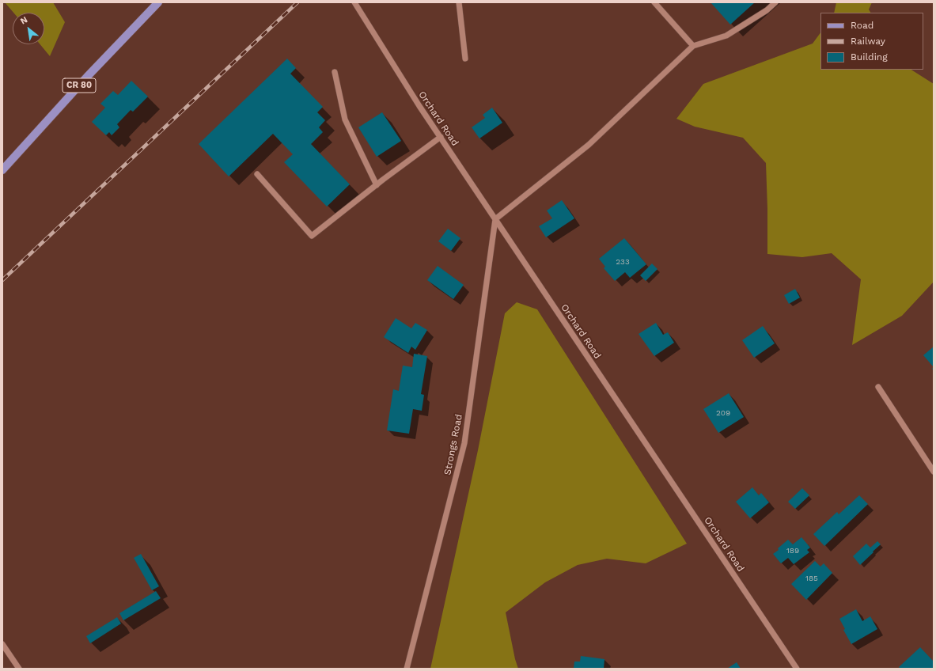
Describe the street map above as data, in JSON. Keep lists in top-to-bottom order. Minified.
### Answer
{"streets":{"main road":["CR 80"],"street":["Orchard Road","Strongs Road"]},"crossings":[["Orchard Road","Strongs Road"]],"house_numbers":["233","209","189","185"],"legend":["Road","Railway","Building"],"north":"top left"}
